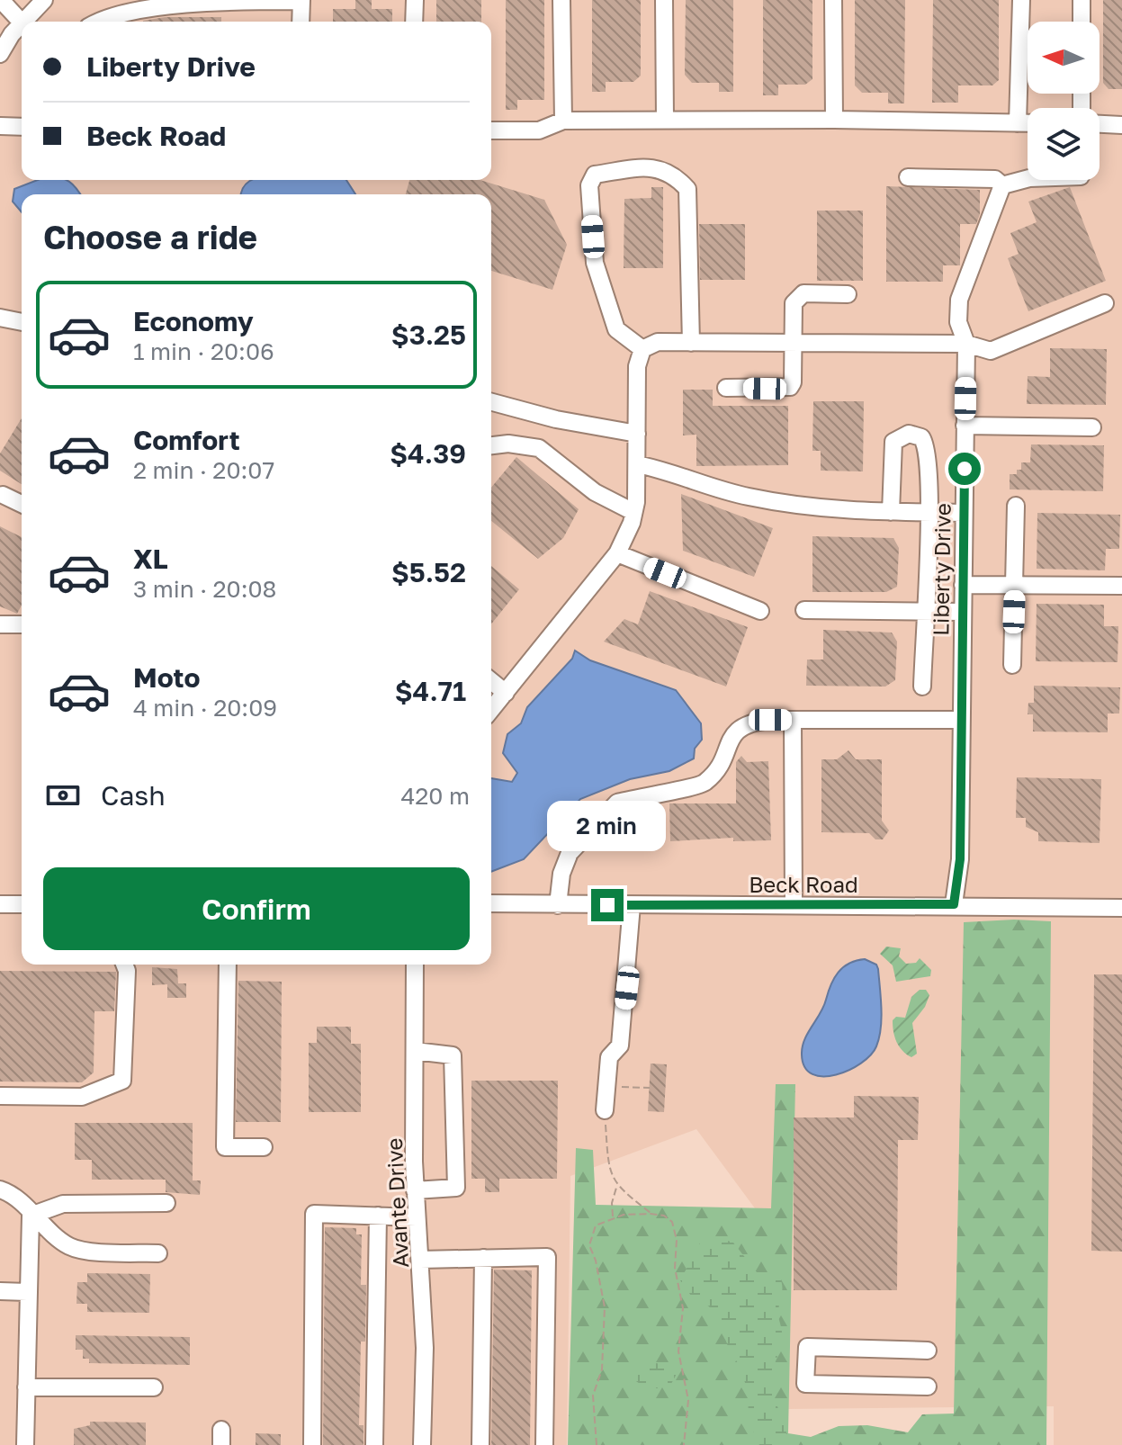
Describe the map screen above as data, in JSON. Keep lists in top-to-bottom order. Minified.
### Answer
{"streets":{"street":["Liberty Drive","Beck Road","Avante Drive"]},"crossings":[["Liberty Drive","Beck Road"]],"north":"left","page":{"banner":["Liberty Drive","Beck Road"],"heading":"Choose a ride","list":[{"name":"Economy","note":"1 min · 20:06","value":"$3.25"},{"name":"Comfort","note":"2 min · 20:07","value":"$4.39"},{"name":"XL","note":"3 min · 20:08","value":"$5.52"},{"name":"Moto","note":"4 min · 20:09","value":"$4.71"}],"pay":["Cash","420 m"],"bubble":"2 min","buttons":"Confirm"}}
